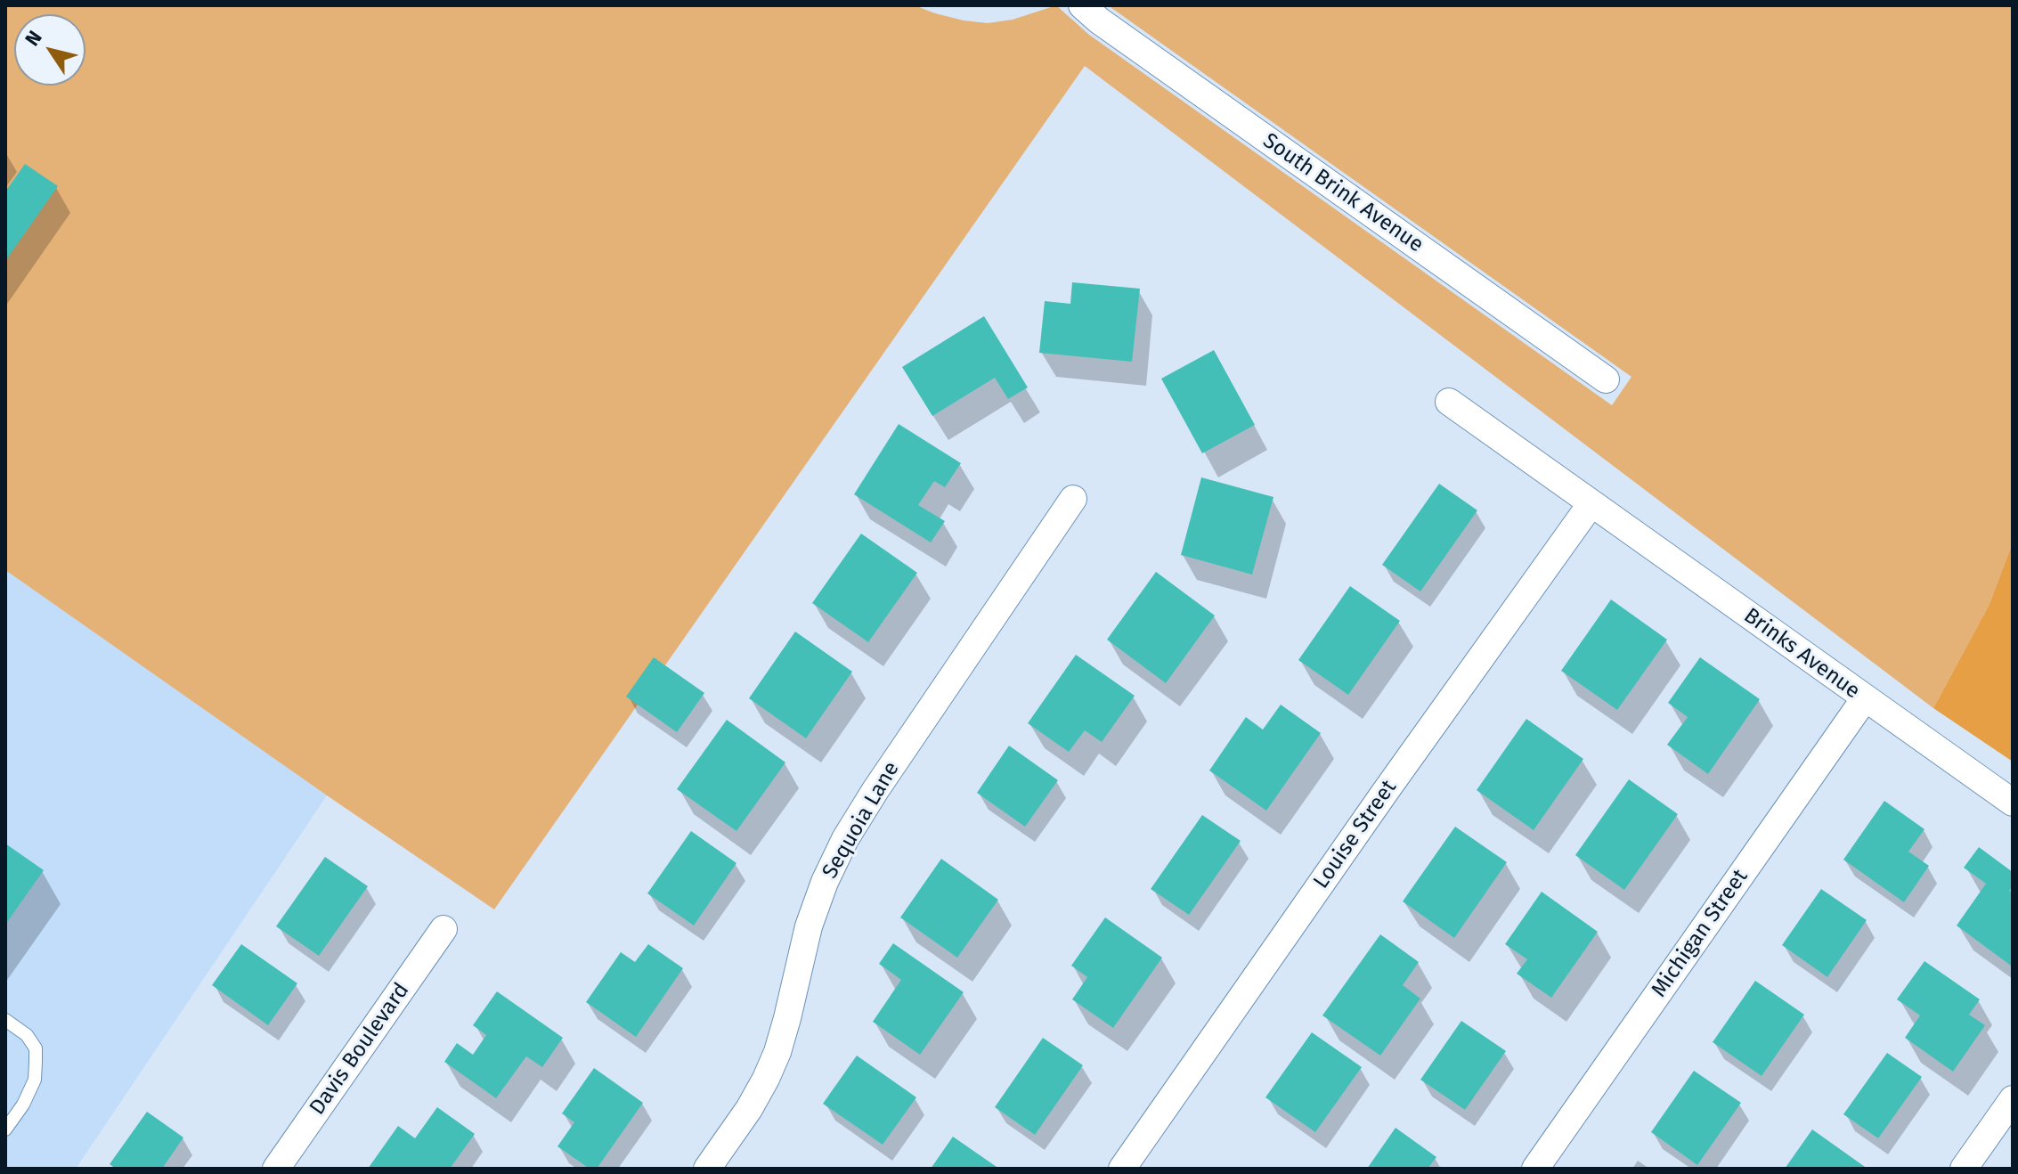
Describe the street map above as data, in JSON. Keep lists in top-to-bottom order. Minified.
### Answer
{"streets":{"street":["South Brink Avenue","Brinks Avenue","Sequoia Lane","Louise Street","Michigan Street","Davis Boulevard"]},"crossings":[["Brinks Avenue","Louise Street"],["Brinks Avenue","Michigan Street"]],"north":"top left"}
